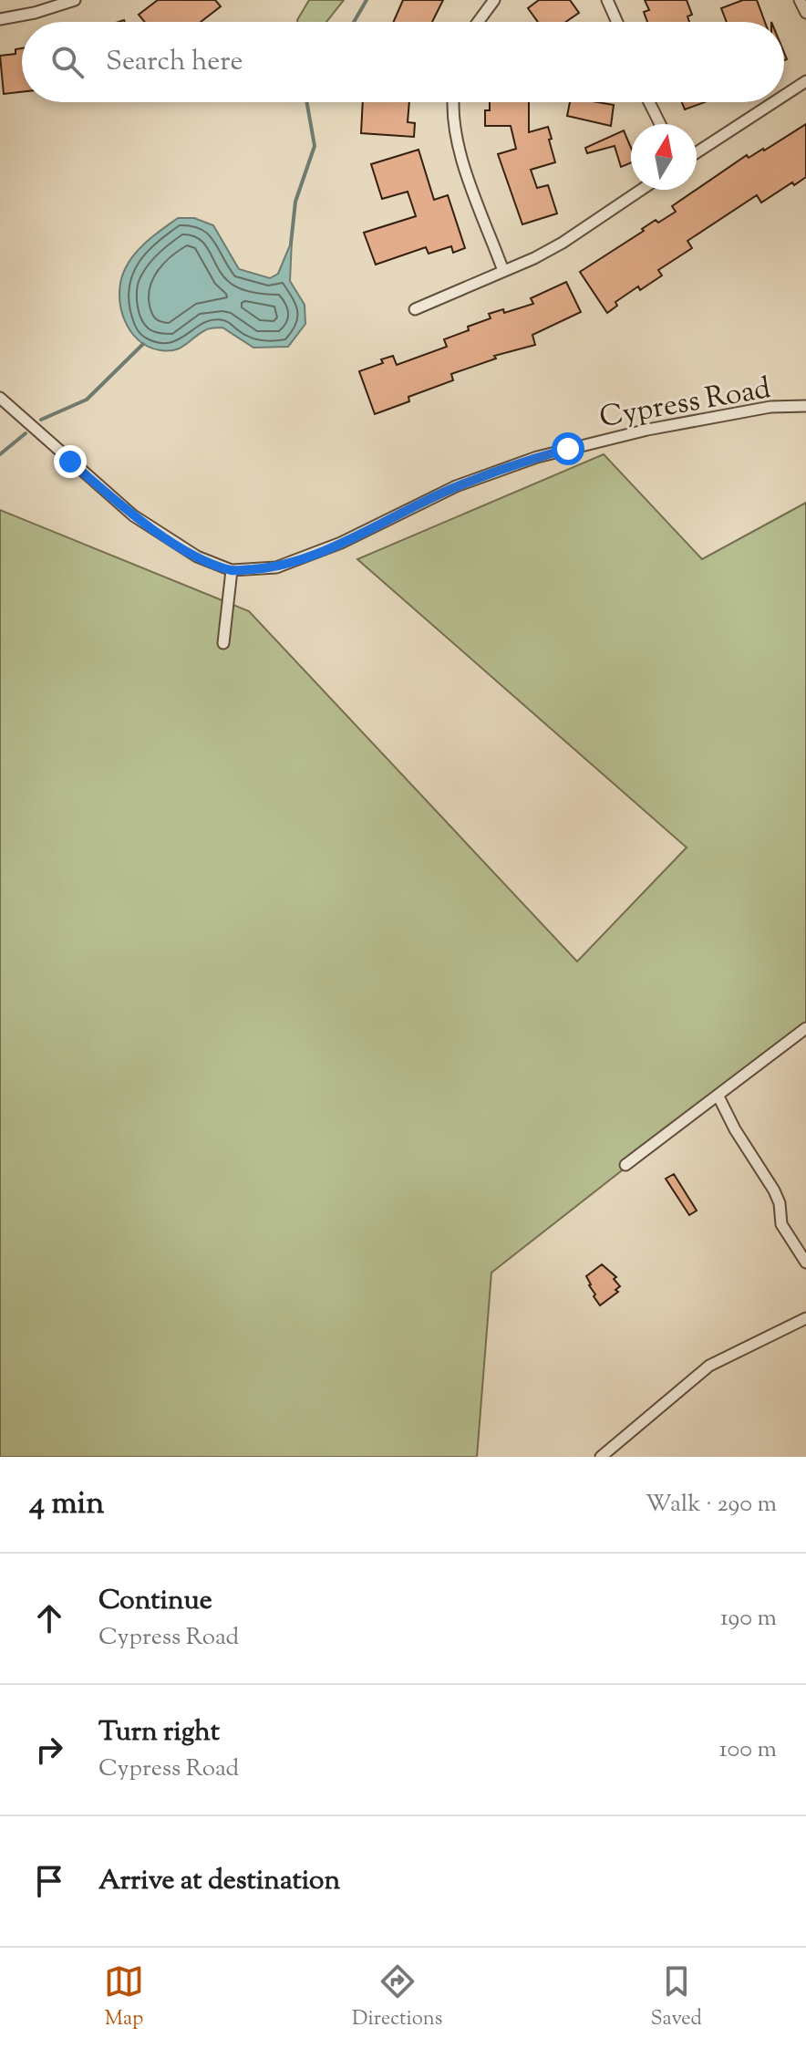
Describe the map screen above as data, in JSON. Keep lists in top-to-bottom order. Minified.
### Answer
{"streets":{"street":["Cypress Road"]},"north":"top","page":{"search":"Search here","heading":["4 min","Walk · 290 m"],"list":[["Continue","Cypress Road","190 m"],["Turn right","Cypress Road","100 m"],"Arrive at destination"],"nav":["Map","Directions","Saved"]}}
